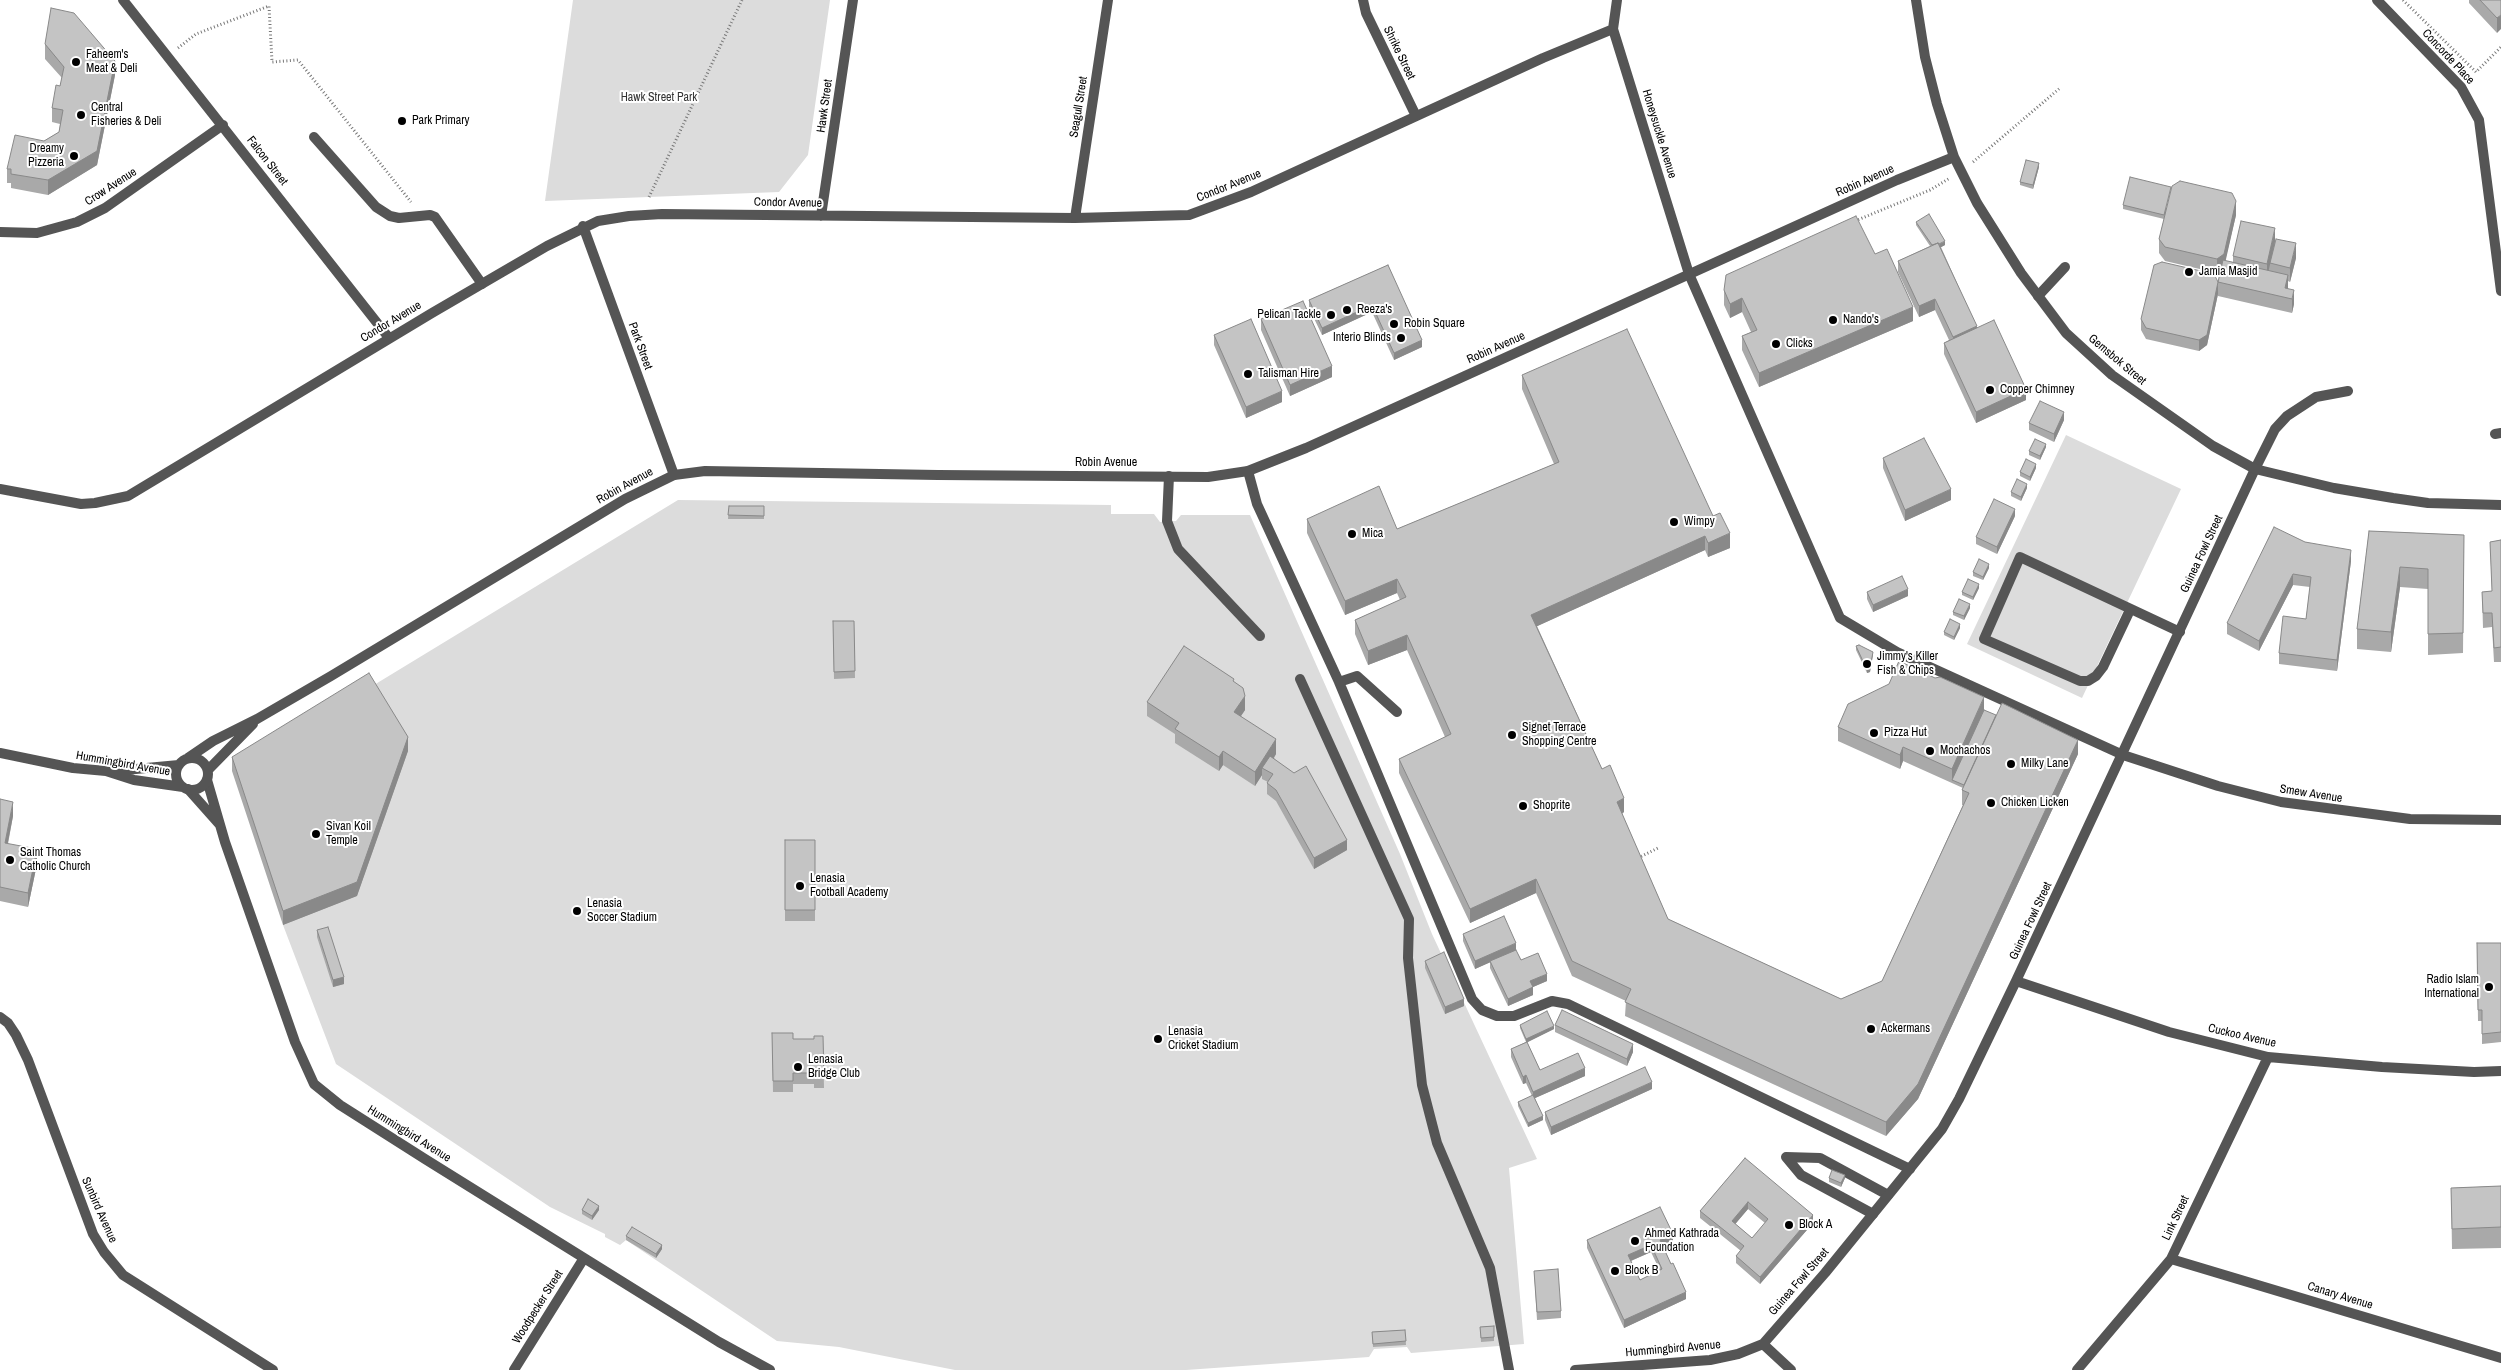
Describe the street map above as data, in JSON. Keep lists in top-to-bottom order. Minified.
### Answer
{"streets":{"street":["Shrike Street","Concorde Place","Hawk Street","Seagull Street","Honeysuckle Avenue","Falcon Street","Robin Avenue","Condor Avenue","Crow Avenue","Park Street","Gemsbok Street","Guinea Fowl Street","Hummingbird Avenue","Smew Avenue","Cuckoo Avenue","Sunbird Avenue","Link Street","Canary Avenue","Woodpecker Street"]},"crossings":[["Shrike Street","Condor Avenue"],["Hawk Street","Condor Avenue"],["Seagull Street","Condor Avenue"],["Honeysuckle Avenue","Robin Avenue"],["Honeysuckle Avenue","Condor Avenue"],["Honeysuckle Avenue","Guinea Fowl Street"],["Honeysuckle Avenue","Smew Avenue"],["Falcon Street","Condor Avenue"],["Falcon Street","Crow Avenue"],["Robin Avenue","Park Street"],["Robin Avenue","Gemsbok Street"],["Robin Avenue","Hummingbird Avenue"],["Condor Avenue","Park Street"],["Gemsbok Street","Guinea Fowl Street"],["Guinea Fowl Street","Hummingbird Avenue"],["Guinea Fowl Street","Smew Avenue"],["Guinea Fowl Street","Cuckoo Avenue"],["Hummingbird Avenue","Woodpecker Street"],["Cuckoo Avenue","Link Street"],["Link Street","Canary Avenue"]],"parks":["Hawk Street Park"],"places":["Faheem's Meat & Deli","Central Fisheries & Deli","Park Primary","Dreamy Pizzeria","Jamia Masjid","Reeza's","Pelican Tackle","Nando's","Robin Square","Interio Blinds","Clicks","Talisman Hire","Copper Chimney","Wimpy","Mica","Jimmy's Killer Fish & Chips","Pizza Hut","Signet Terrace Shopping Centre","Mochachos","Milky Lane","Chicken Licken","Shoprite","Sivan Koil Temple","Saint Thomas Catholic Church","Lenasia Football Academy","Lenasia Soccer Stadium","Radio Islam International","Ackermans","Lenasia Cricket Stadium","Lenasia Bridge Club","Block A","Ahmed Kathrada Foundation","Block B"]}
